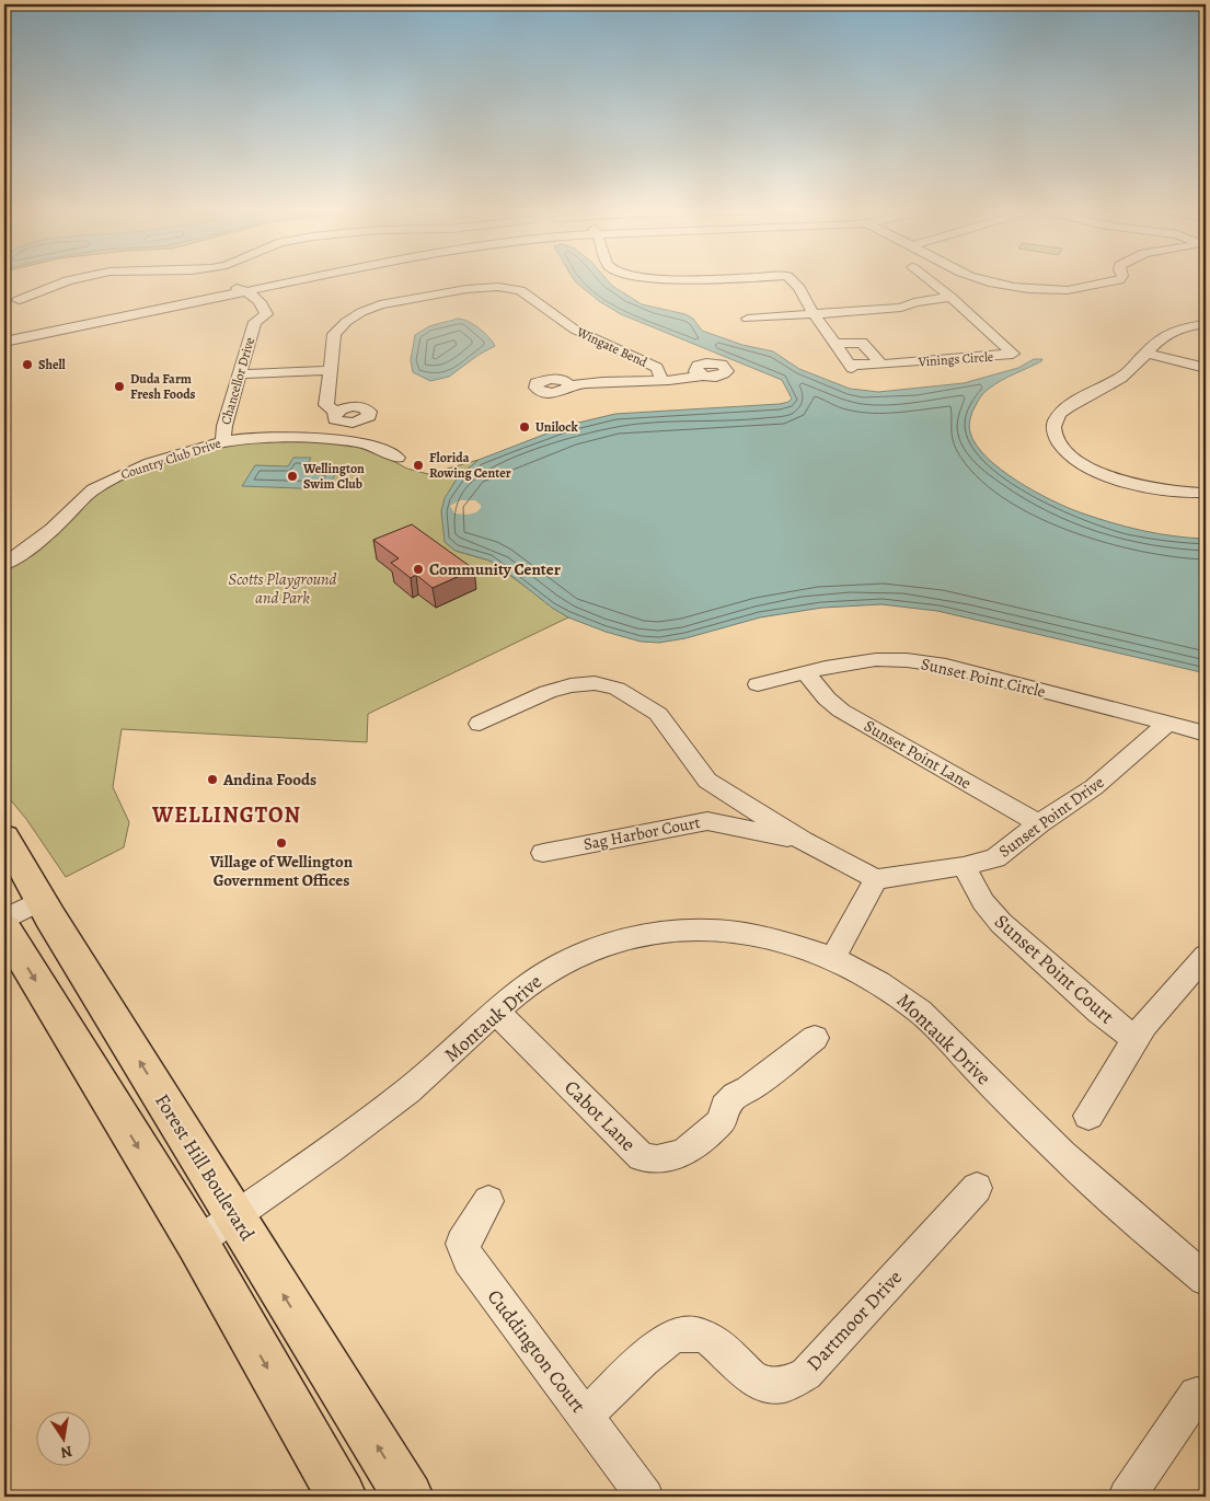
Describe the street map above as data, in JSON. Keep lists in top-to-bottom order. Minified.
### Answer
{"streets":{"main road":["Forest Hill Boulevard"],"street":["Wingate Bend","Vinings Circle","Chancellor Drive","Country Club Drive","Sunset Point Circle","Sunset Point Lane","Sunset Point Drive","Sag Harbor Court","Sunset Point Court","Montauk Drive","Cabot Lane","Dartmoor Drive","Cuddington Court"]},"crossings":[["Chancellor Drive","Country Club Drive"],["Sunset Point Circle","Sunset Point Lane"],["Sunset Point Circle","Sunset Point Drive"],["Sunset Point Lane","Sunset Point Drive"],["Sunset Point Drive","Sag Harbor Court"],["Sunset Point Drive","Sunset Point Court"],["Montauk Drive","Cabot Lane"],["Montauk Drive","Forest Hill Boulevard"],["Dartmoor Drive","Cuddington Court"]],"districts":["WELLINGTON"],"parks":["Scotts Playground and Park"],"places":["Shell","Duda Farm Fresh Foods","Unilock","Florida Rowing Center","Wellington Swim Club","Community Center","Andina Foods","Village of Wellington Government Offices"],"north":"bottom"}
